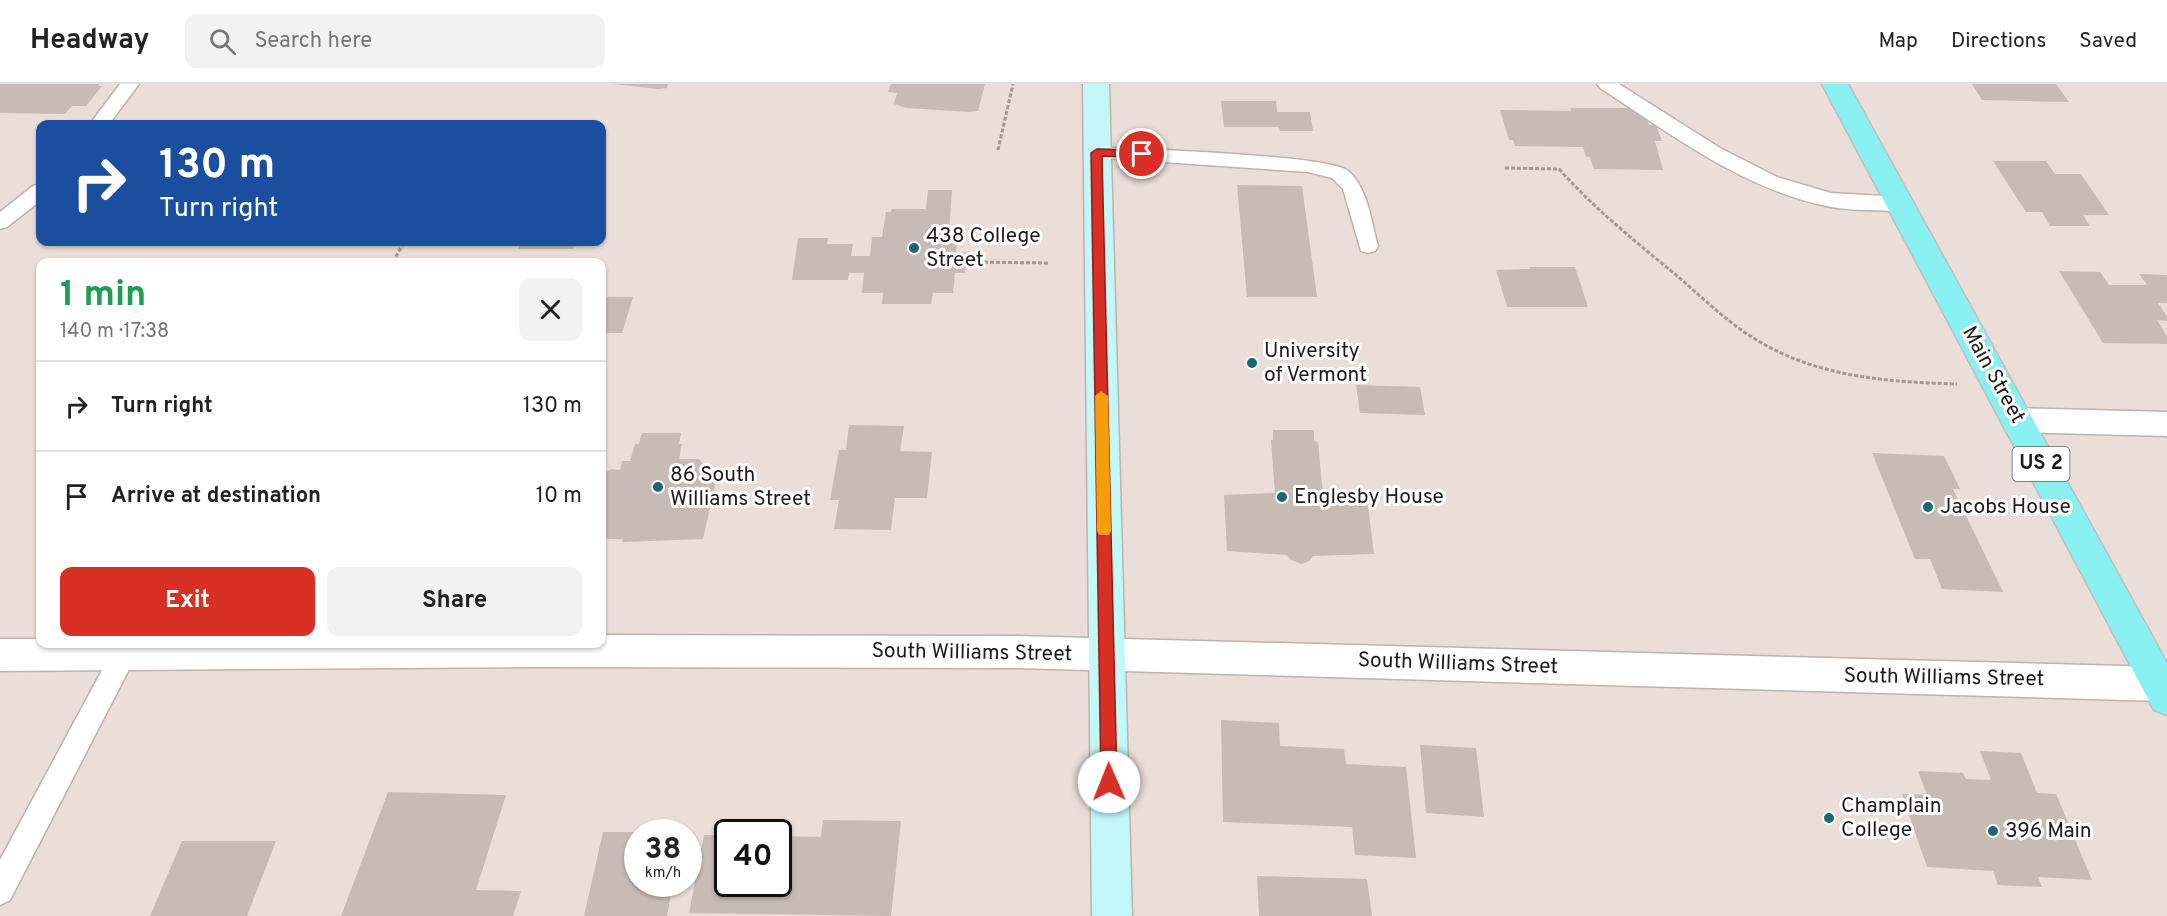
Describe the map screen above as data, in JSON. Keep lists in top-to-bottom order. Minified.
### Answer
{"streets":{"main road":["Main Street","US 2"],"street":["South Williams Street"]},"crossings":[["Main Street","South Williams Street"]],"places":["438 College Street","University of Vermont","86 South Williams Street","Englesby House","Jacobs House","Champlain College","396 Main"],"page":{"header":"Headway","search":"Search here","nav":["Map","Directions","Saved"],"turn":["130 m","Turn right"],"heading":["1 min","140 m · 17:38"],"list":[{"name":"Turn right","value":"130 m"},{"name":"Arrive at destination","value":"10 m"}],"buttons":["Exit","Share"],"speed":"38 km/h","limit":"40"}}
